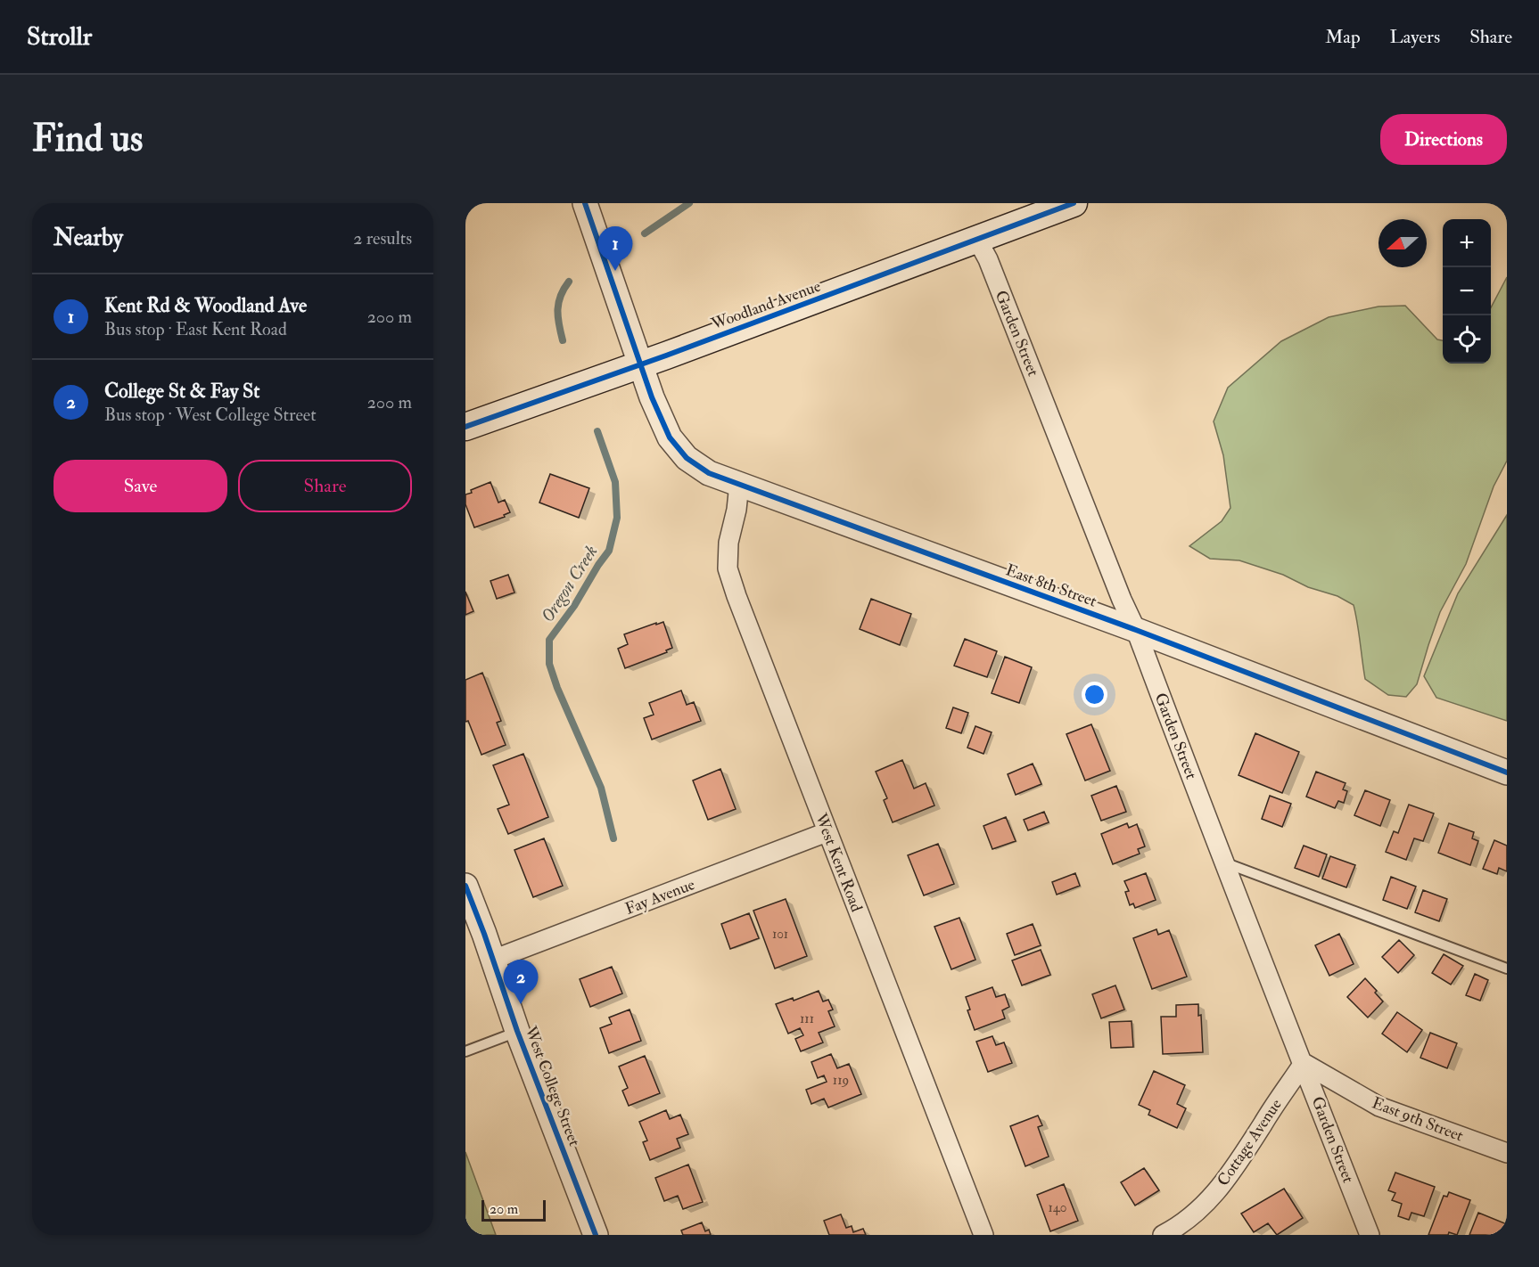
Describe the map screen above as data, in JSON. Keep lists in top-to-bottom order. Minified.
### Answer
{"streets":{"main road":["Woodland Avenue"],"street":["Garden Street","East 8th Street","West Kent Road","Fay Avenue","West College Street","East 9th Street","Cottage Avenue"]},"crossings":[["Woodland Avenue","Garden Street"],["Woodland Avenue","East 8th Street"],["Garden Street","East 8th Street"],["Garden Street","East 9th Street"],["Garden Street","Cottage Avenue"],["East 8th Street","West Kent Road"],["West Kent Road","Fay Avenue"],["Fay Avenue","West College Street"],["East 9th Street","Cottage Avenue"]],"water":["Oregon Creek"],"house_numbers":["101","111","119","140"],"scale_bar":"20 m","north":"left","page":{"header":"Strollr","nav":["Map","Layers","Share"],"buttons":["Directions",["Save","Share"]],"title":"Find us","heading":["Nearby","2 results"],"map_buttons":["+","−"],"pins":["1","2"],"list":[{"mark":"1","name":"Kent Rd & Woodland Ave","note":"Bus stop · East Kent Road","value":"200 m"},{"mark":"2","name":"College St & Fay St","note":"Bus stop · West College Street","value":"200 m"}],"scale":"20 m"}}
